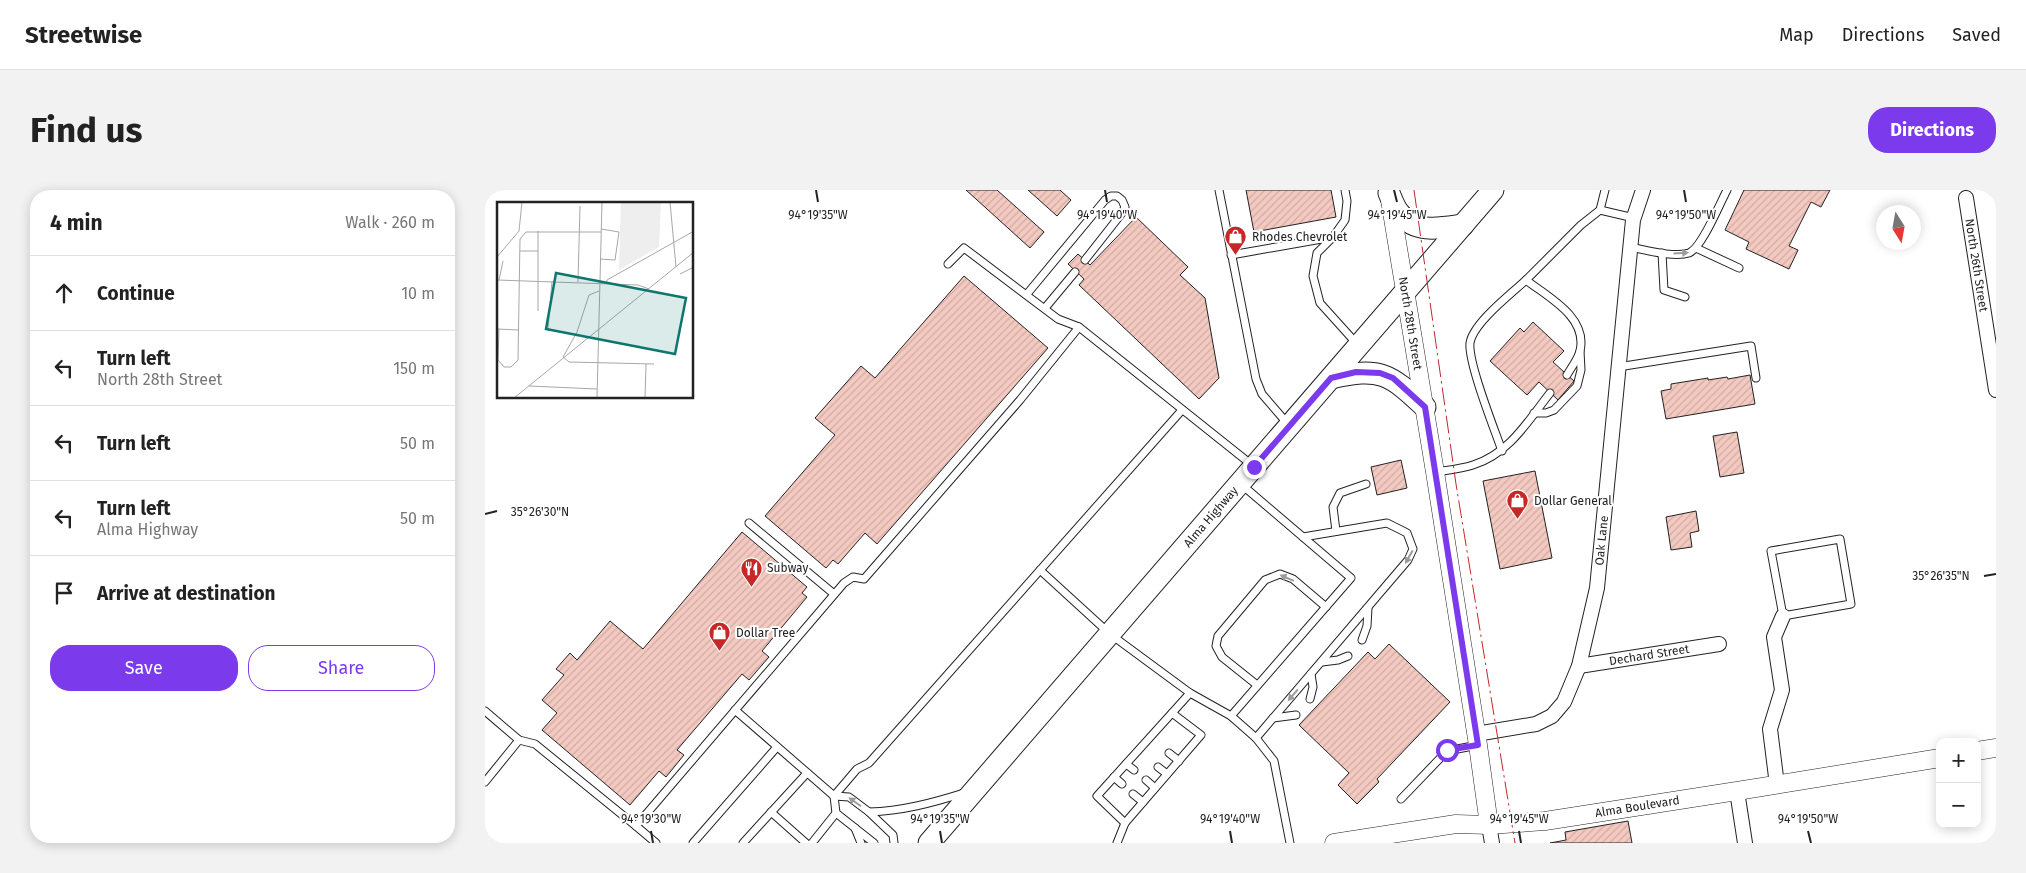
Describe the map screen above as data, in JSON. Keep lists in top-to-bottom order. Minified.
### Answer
{"streets":{"main road":["Alma Highway"],"street":["North 26th Street","North 28th Street","Oak Lane","Dechard Street","Alma Boulevard"]},"crossings":[["North 28th Street","Alma Highway"],["North 28th Street","Oak Lane"],["North 28th Street","Alma Boulevard"],["Oak Lane","Dechard Street"]],"places":{"shop":["Rhodes Chevrolet","Dollar General","Dollar Tree"],"restaurant":["Subway"]},"north":"bottom","page":{"header":"Streetwise","nav":["Map","Directions","Saved"],"buttons":["Directions",["Save","Share"]],"title":"Find us","heading":["4 min","Walk · 260 m"],"list":[["Continue","10 m"],["Turn left","North 28th Street","150 m"],["Turn left","50 m"],["Turn left","Alma Highway","50 m"],"Arrive at destination"],"map_buttons":["+","−"]},"coordinates":["94°19'35\"W","94°19'40\"W","94°19'45\"W","94°19'50\"W","35°26'30\"N","35°26'35\"N","94°19'30\"W"]}
